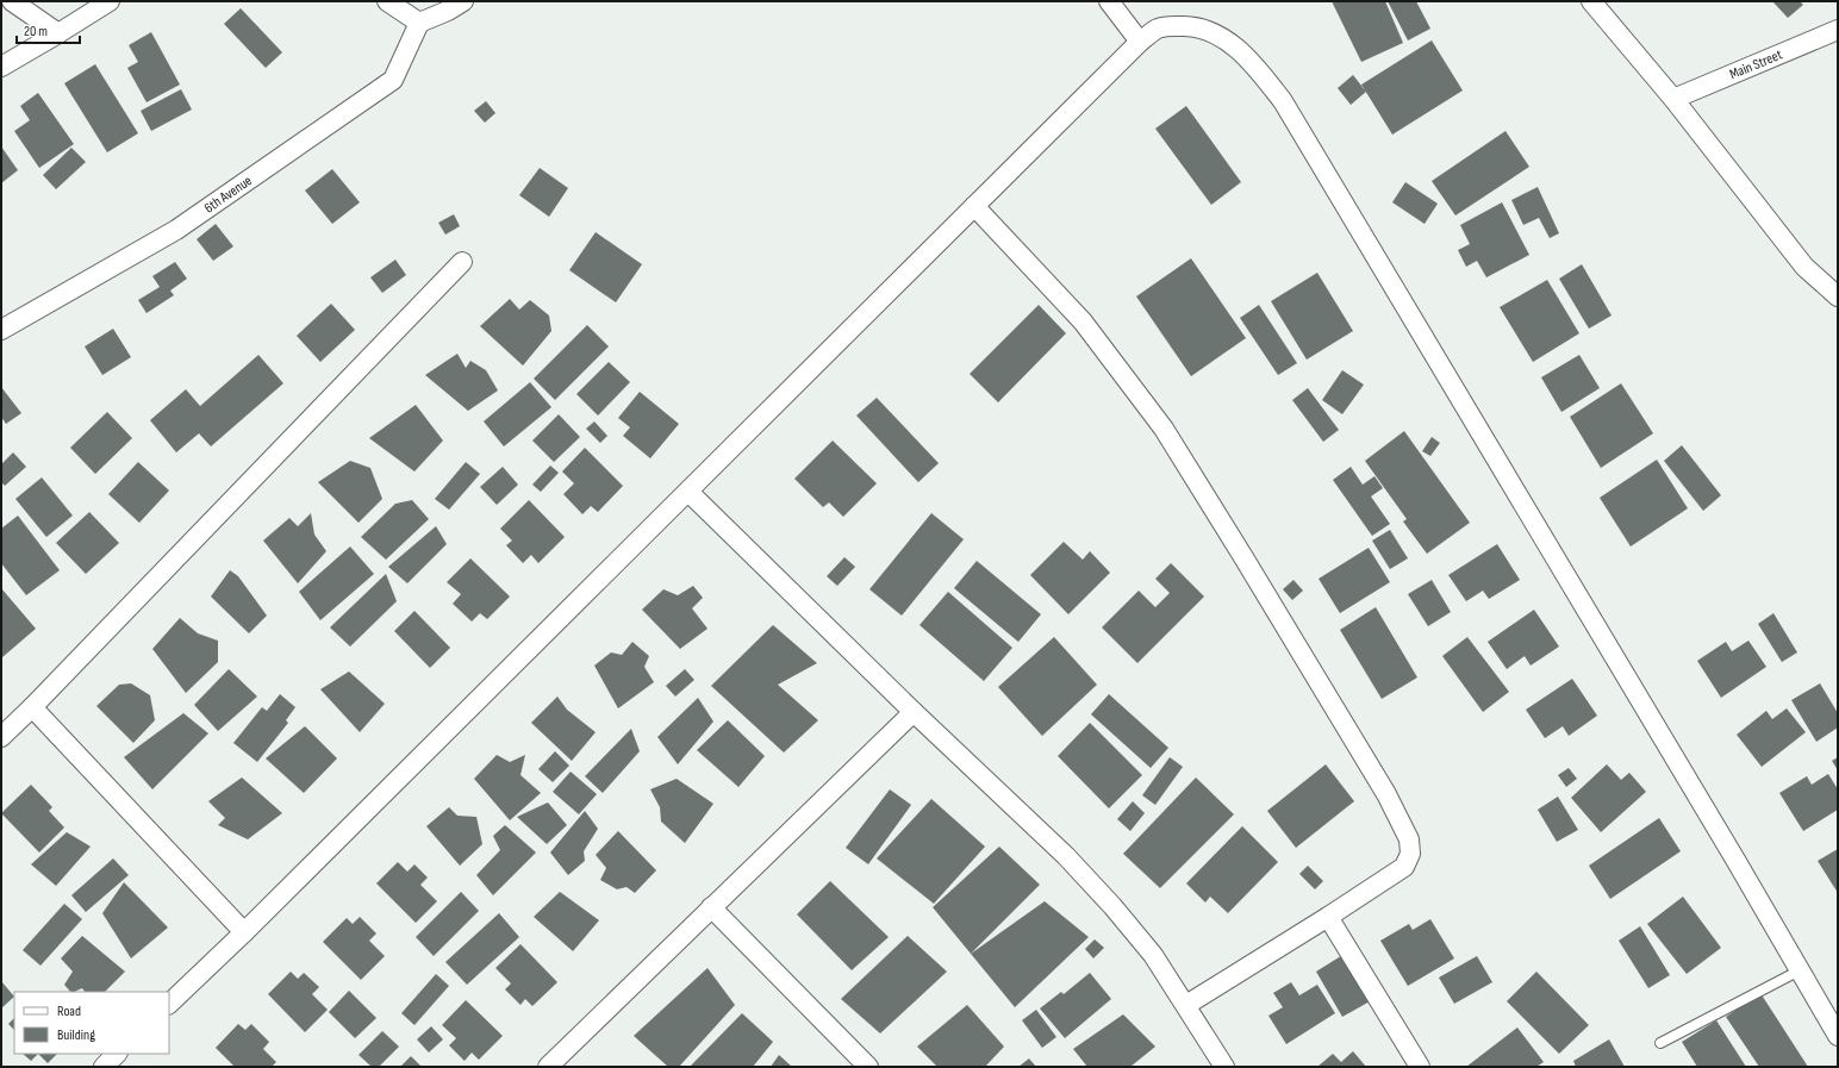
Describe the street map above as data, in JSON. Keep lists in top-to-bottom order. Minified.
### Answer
{"streets":{"street":["Main Street","6th Avenue"]},"legend":["Road","Building"],"scale_bar":"20 m"}
